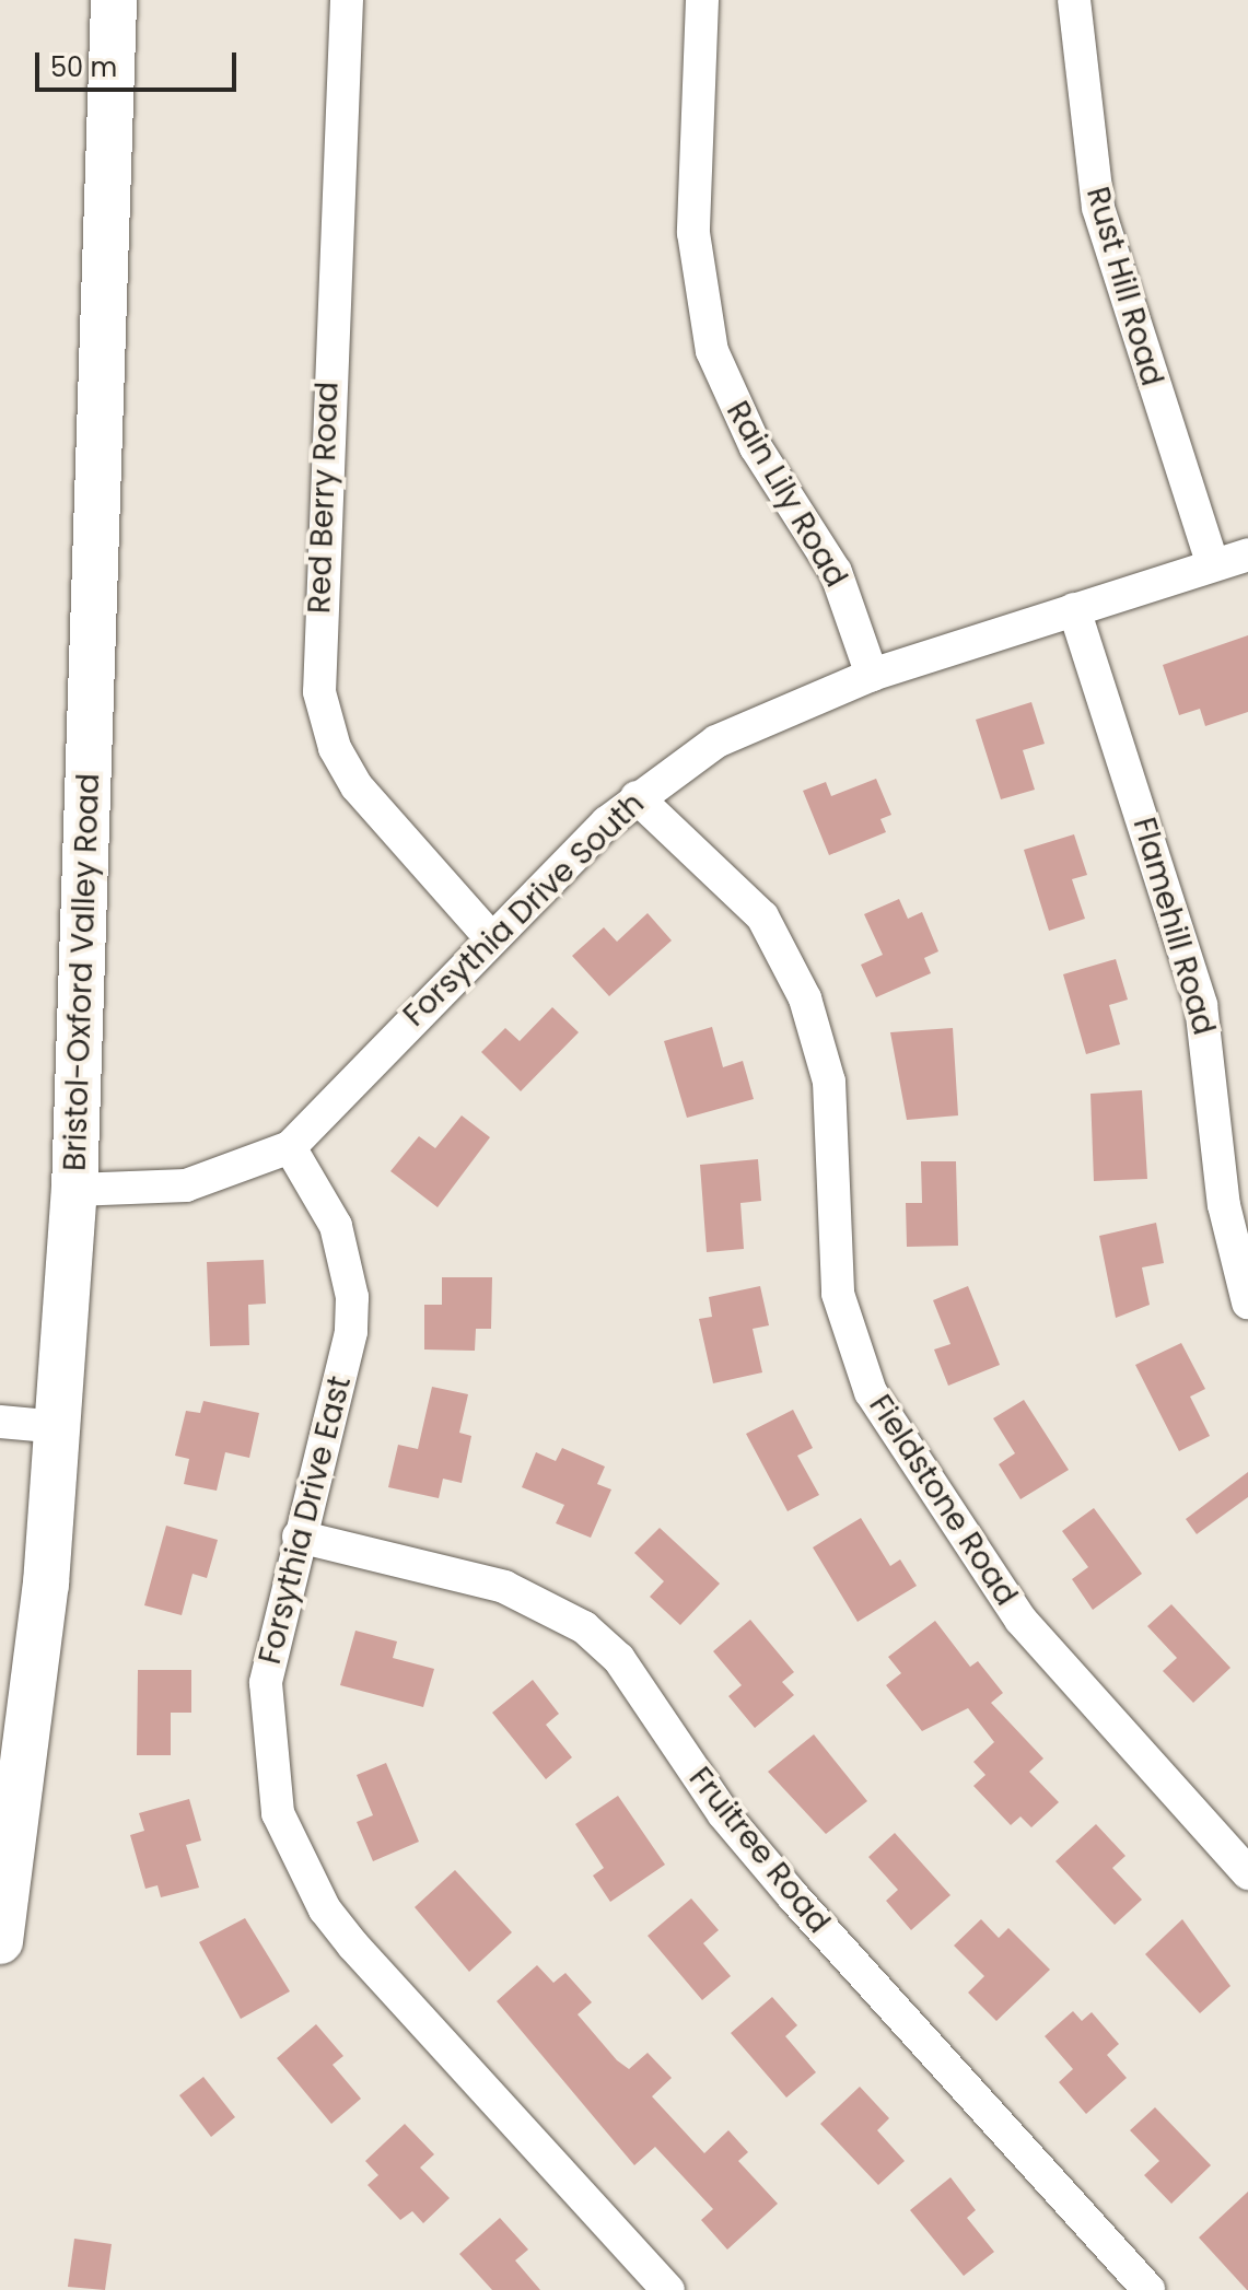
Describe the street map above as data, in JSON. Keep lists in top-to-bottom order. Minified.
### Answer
{"streets":{"main road":["Bristol-Oxford Valley Road"],"street":["Rust Hill Road","Rain Lily Road","Red Berry Road","Forsythia Drive South","Flamehill Road","Fieldstone Road","Forsythia Drive East","Fruitree Road"]},"crossings":[["Rust Hill Road","Forsythia Drive South"],["Rain Lily Road","Forsythia Drive South"],["Red Berry Road","Forsythia Drive South"],["Forsythia Drive South","Flamehill Road"],["Forsythia Drive South","Bristol-Oxford Valley Road"],["Forsythia Drive South","Fieldstone Road"],["Forsythia Drive South","Forsythia Drive East"],["Forsythia Drive East","Fruitree Road"]],"scale_bar":"50 m"}
